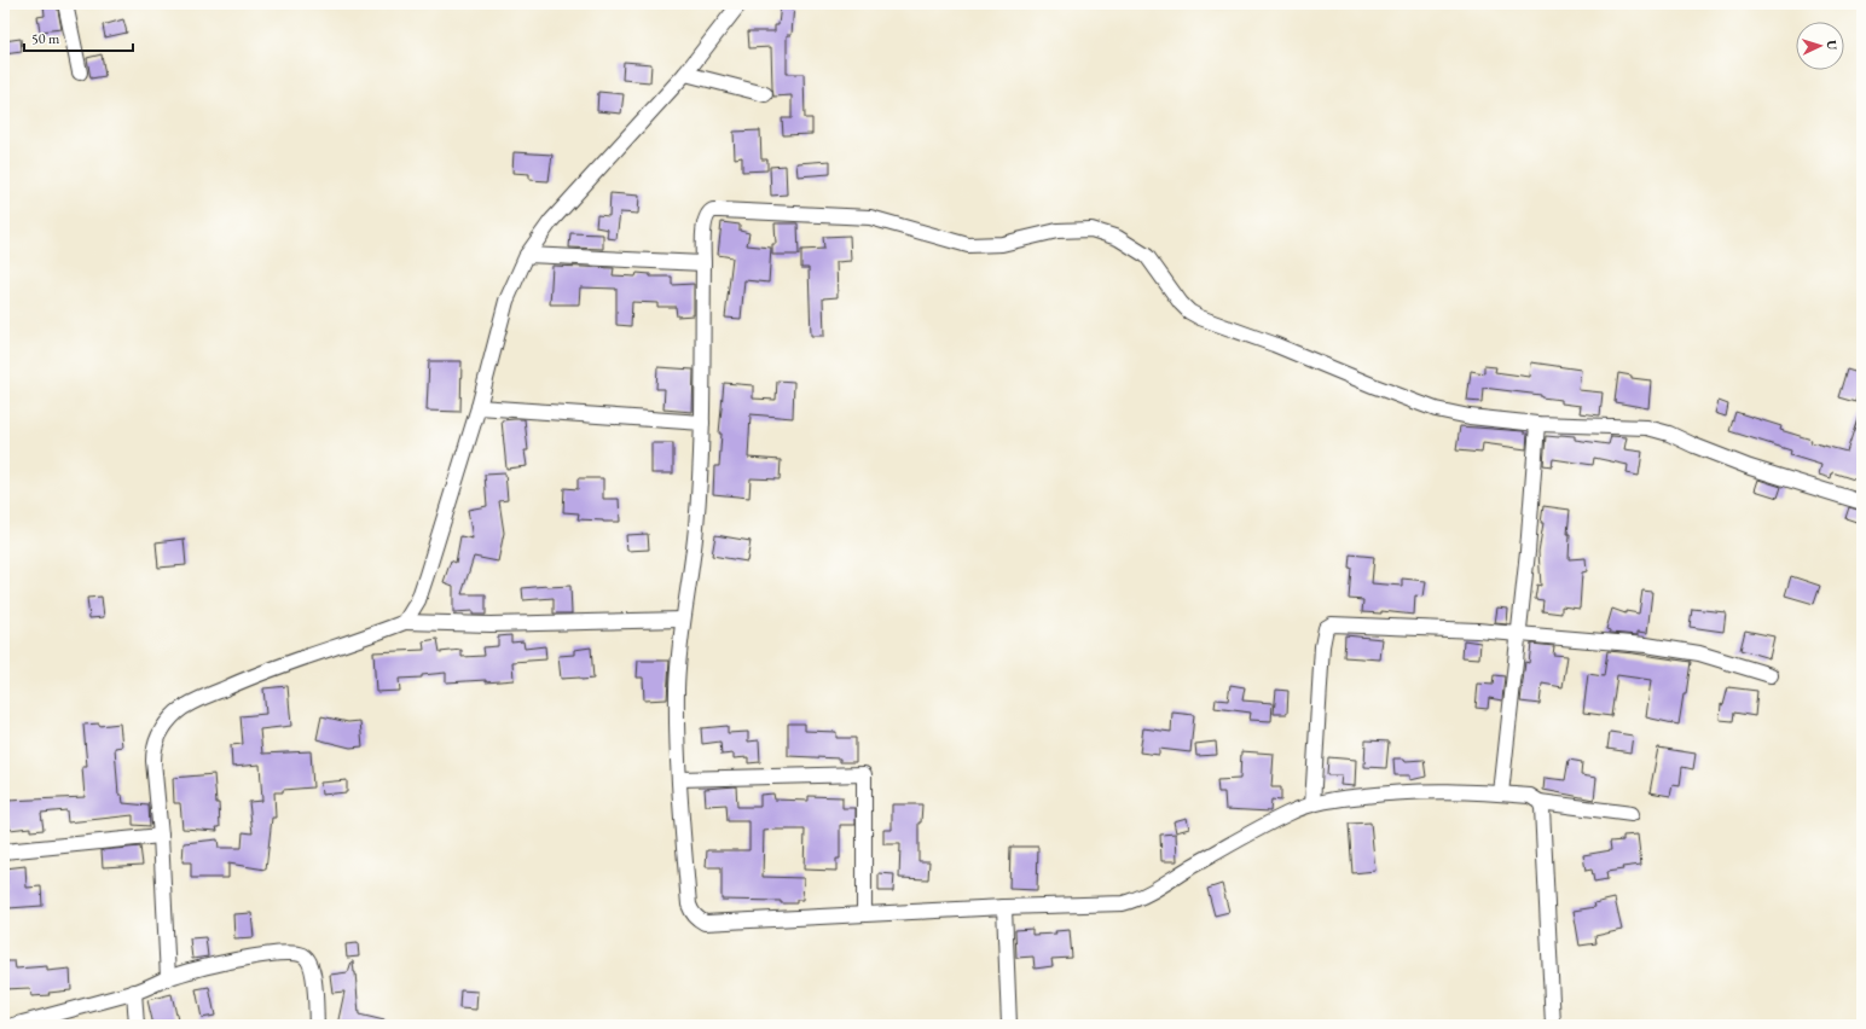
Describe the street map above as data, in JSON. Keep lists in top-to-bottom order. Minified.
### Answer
{"scale_bar":"50 m","north":"right"}
